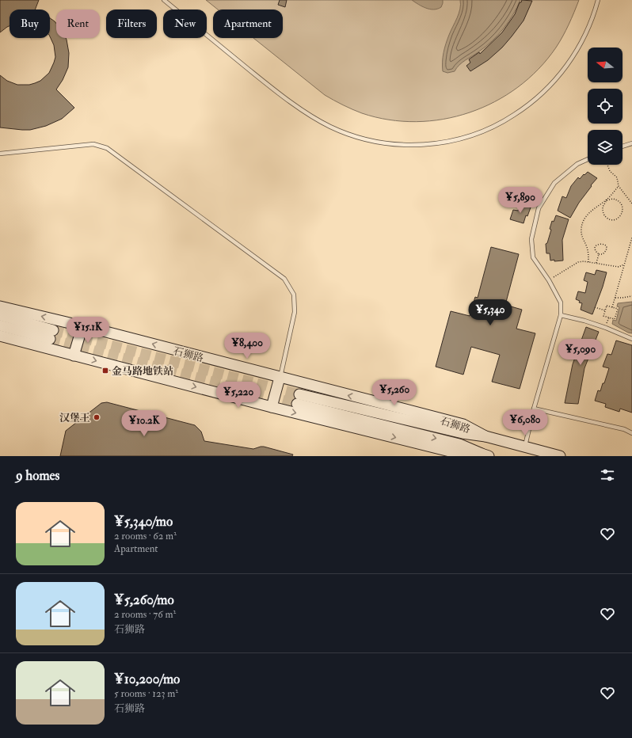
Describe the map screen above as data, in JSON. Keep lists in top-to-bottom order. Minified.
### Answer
{"streets":{"street":["石狮路"]},"places":{"transit":["金马路地铁站"],"other":["汉堡王"]},"north":"left","page":{"chip":["Buy","Rent","Filters","New","Apartment"],"price":["¥5,890","¥5,340","¥15.1K","¥8,400","¥5,090","¥5,260","¥5,220","¥6,080","¥10.2K"],"heading":"9 homes","list":[{"name":"¥5,340/mo","note":"2 rooms · 62 m² · Apartment"},{"name":"¥5,260/mo","note":"2 rooms · 76 m² · 石狮路"},{"name":"¥10,200/mo","note":"5 rooms · 123 m² · 石狮路"}]}}
